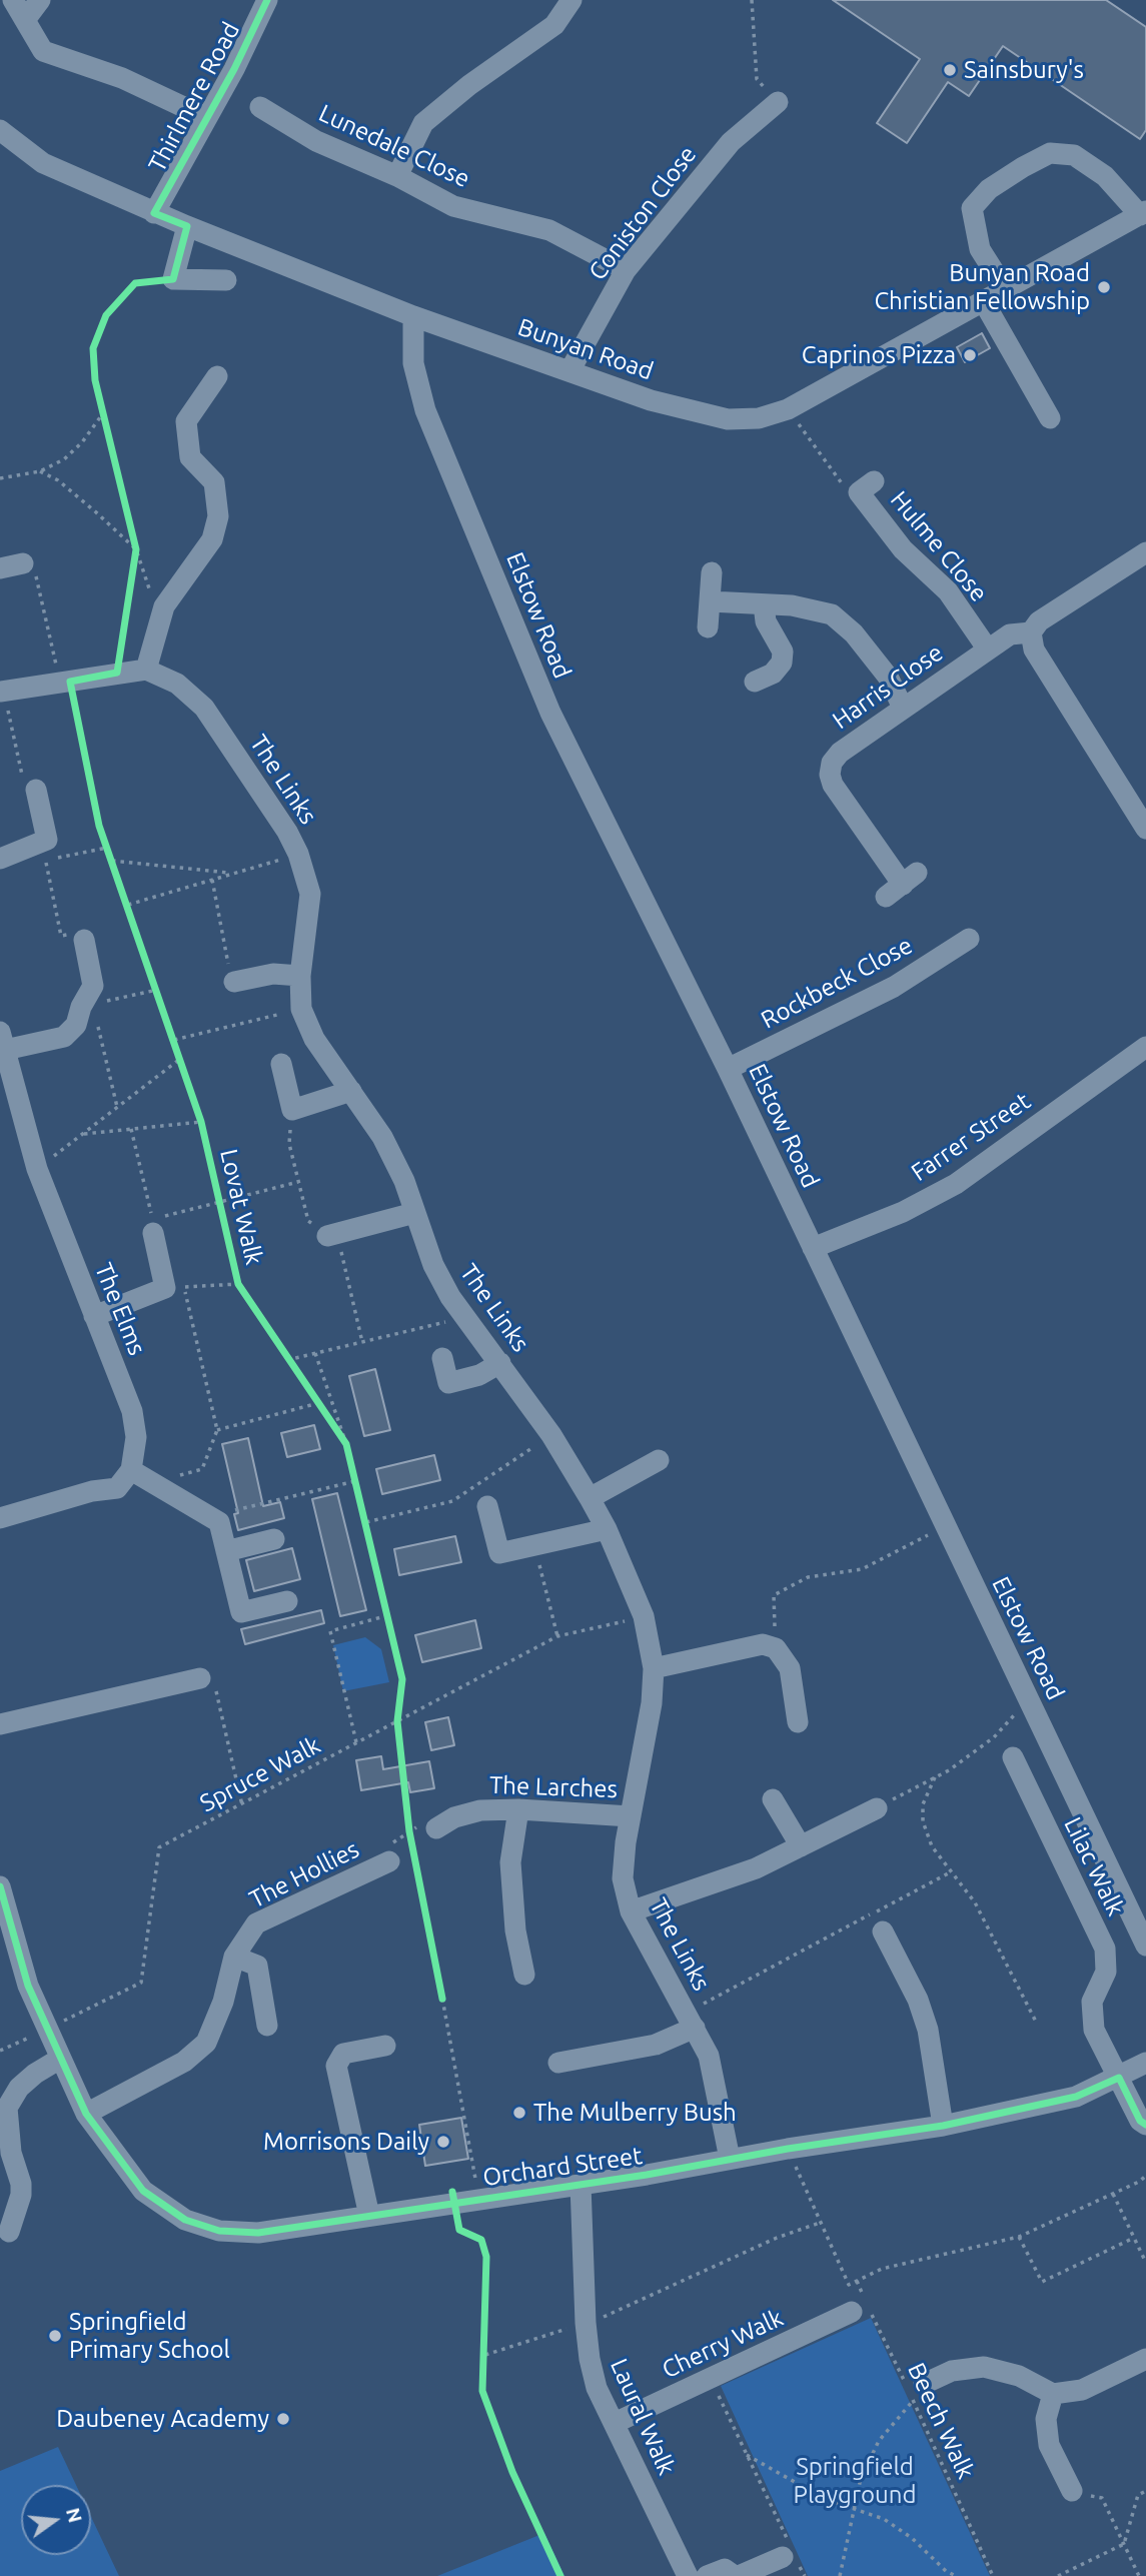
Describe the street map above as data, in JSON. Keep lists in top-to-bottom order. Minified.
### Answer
{"streets":{"street":["Thirlmere Road","Lunedale Close","Coniston Close","Bunyan Road","Hulme Close","Elstow Road","Harris Close","The Links","Rockbeck Close","Farrer Street","The Elms","The Larches","Lilac Walk","The Hollies","Orchard Street","Cherry Walk","Laural Walk"],"path":["Spruce Walk","Beech Walk"],"cycle path":["Lovat Walk"]},"crossings":[["Thirlmere Road","Bunyan Road"],["Lunedale Close","Coniston Close"],["Coniston Close","Bunyan Road"],["Bunyan Road","Elstow Road"],["Hulme Close","Harris Close"],["Elstow Road","Rockbeck Close"],["Elstow Road","Farrer Street"],["The Links","Spruce Walk"],["The Links","The Larches"],["The Links","Orchard Street"],["Spruce Walk","Orchard Street"],["Lilac Walk","Orchard Street"],["The Hollies","Orchard Street"],["Orchard Street","Laural Walk"],["Cherry Walk","Laural Walk"]],"parks":["Springfield Playground"],"places":["Sainsbury's","Bunyan Road Christian Fellowship","Caprinos Pizza","The Mulberry Bush","Morrisons Daily","Springfield Primary School","Daubeney Academy"],"north":"right"}
